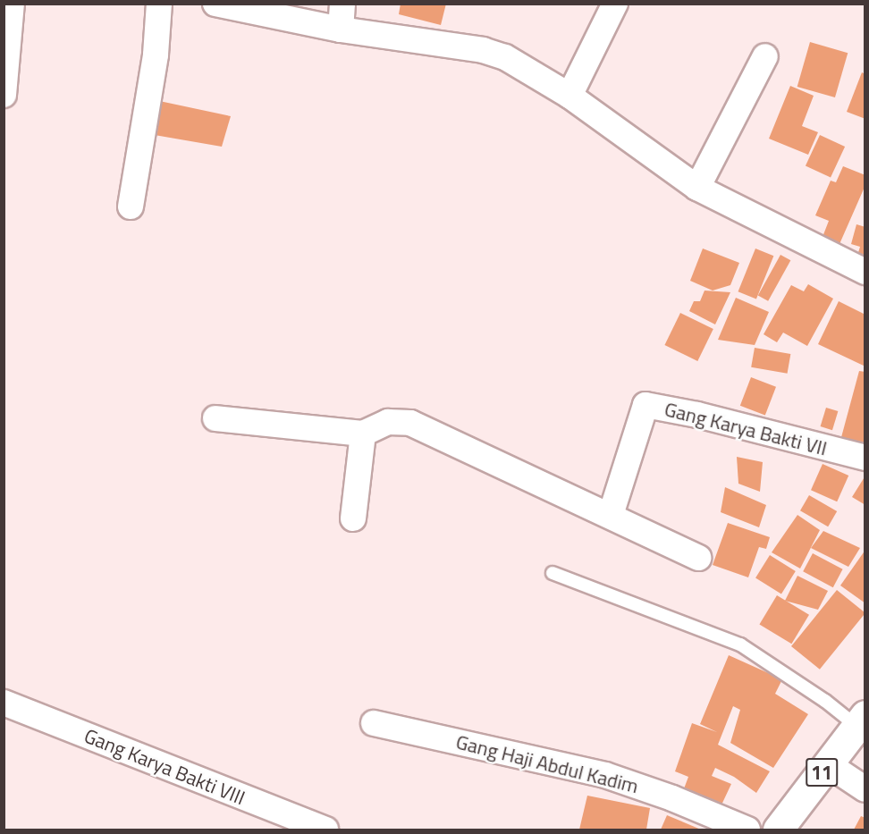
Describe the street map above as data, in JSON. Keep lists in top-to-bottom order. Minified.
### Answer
{"streets":{"highway":["11"],"street":["Gang Karya Bakti VII","Gang Haji Abdul Kadim","Gang Karya Bakti VIII"]}}
